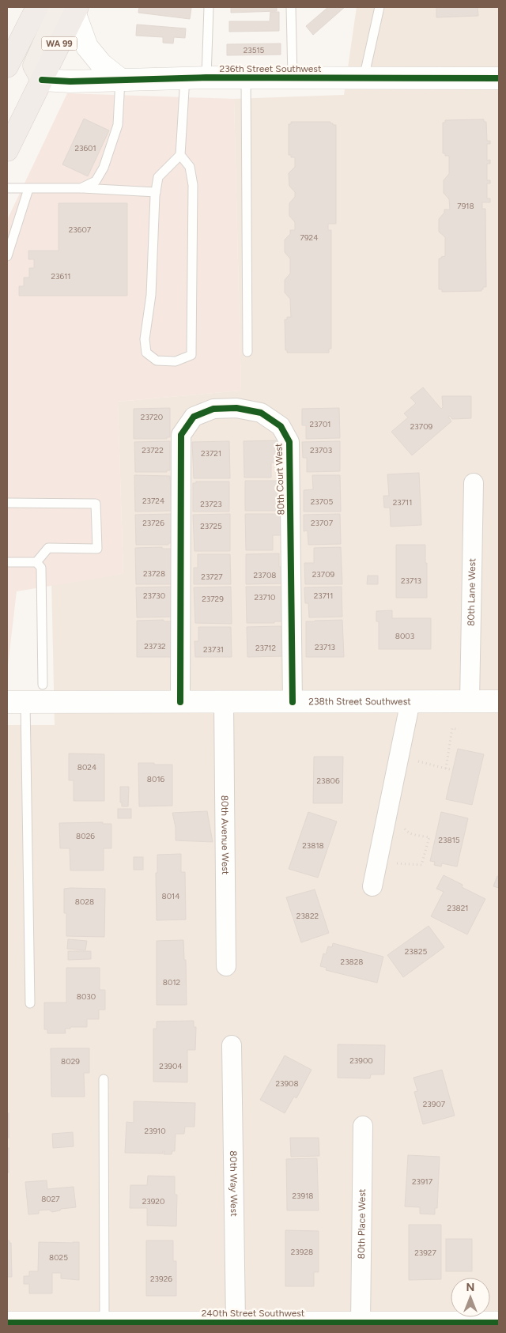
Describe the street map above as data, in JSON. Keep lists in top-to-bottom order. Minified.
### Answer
{"streets":{"highway":["WA 99"],"street":["236th Street Southwest","80th Court West","80th Lane West","238th Street Southwest","80th Avenue West","80th Way West","80th Place West","240th Street Southwest"]},"crossings":[["WA 99","236th Street Southwest"],["80th Court West","238th Street Southwest"],["80th Lane West","238th Street Southwest"],["238th Street Southwest","80th Avenue West"],["80th Way West","240th Street Southwest"],["80th Place West","240th Street Southwest"]],"house_numbers":["23515","23601","7918","23607","7924","23611","23720","23701","23709","23722","23703","23721","23724","23705","23711","23723","23726","23707","23725","23728","23709","23708","23727","23713","23730","23711","23710","23729","8003","23732","23713","23712","23731","8024","8016","23806","8026","23815","23818","8014","8028","23821","23822","23825","23828","8012","8030","23900","8029","23904","23908","23907","23910","23917","23918","8027","23920","23928","23927","8025","23926"],"north":"top"}
